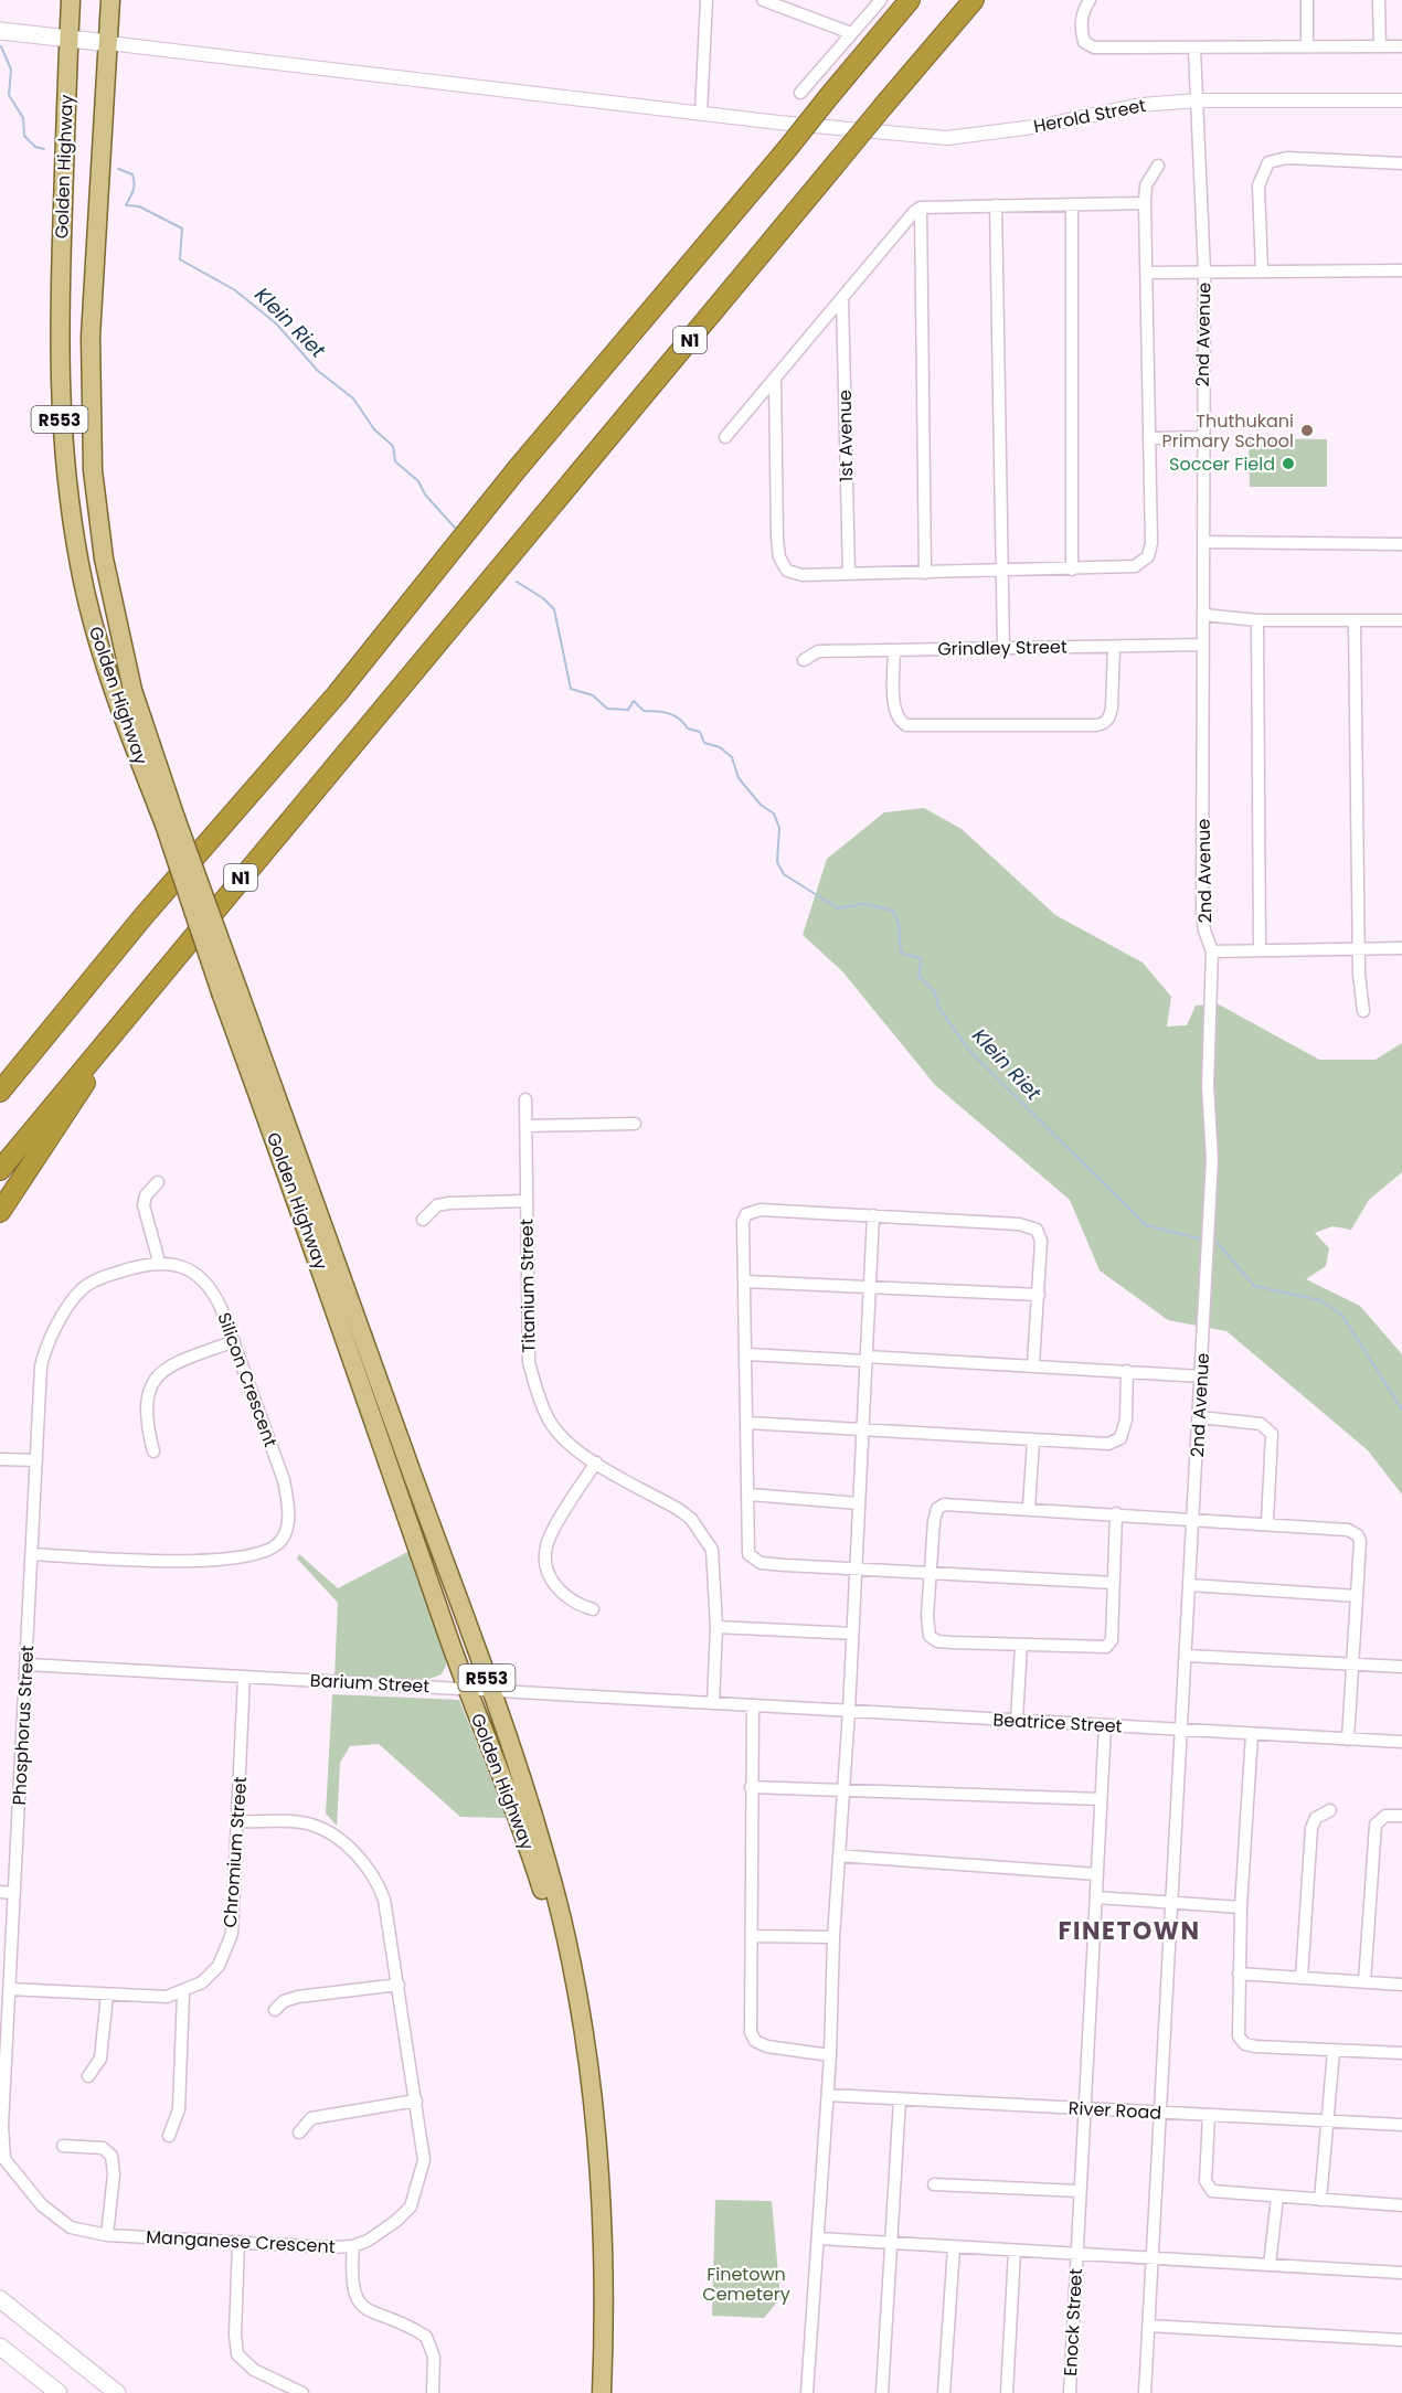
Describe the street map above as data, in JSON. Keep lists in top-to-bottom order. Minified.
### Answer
{"streets":{"highway":["N1"],"main road":["Golden Highway","R553"],"street":["Herold Street","2nd Avenue","1st Avenue","Grindley Street","Titanium Street","Silicon Crescent","Barium Street","Beatrice Street","Phosphorus Street","Chromium Street","River Road","Manganese Crescent","Enock Street"]},"crossings":[["Herold Street","Golden Highway"],["Herold Street","2nd Avenue"],["Golden Highway","Barium Street"],["2nd Avenue","Grindley Street"],["2nd Avenue","Beatrice Street"],["2nd Avenue","River Road"],["Titanium Street","Barium Street"],["Titanium Street","Beatrice Street"],["Silicon Crescent","Phosphorus Street"],["Barium Street","Beatrice Street"],["Barium Street","Phosphorus Street"],["Barium Street","Chromium Street"],["Beatrice Street","Enock Street"],["Phosphorus Street","Chromium Street"],["Phosphorus Street","Manganese Crescent"],["Chromium Street","Manganese Crescent"],["River Road","Enock Street"]],"districts":["FINETOWN"],"water":["Klein Riet"],"parks":["Finetown Cemetery"],"places":["Thuthukani Primary School","Soccer Field"]}
